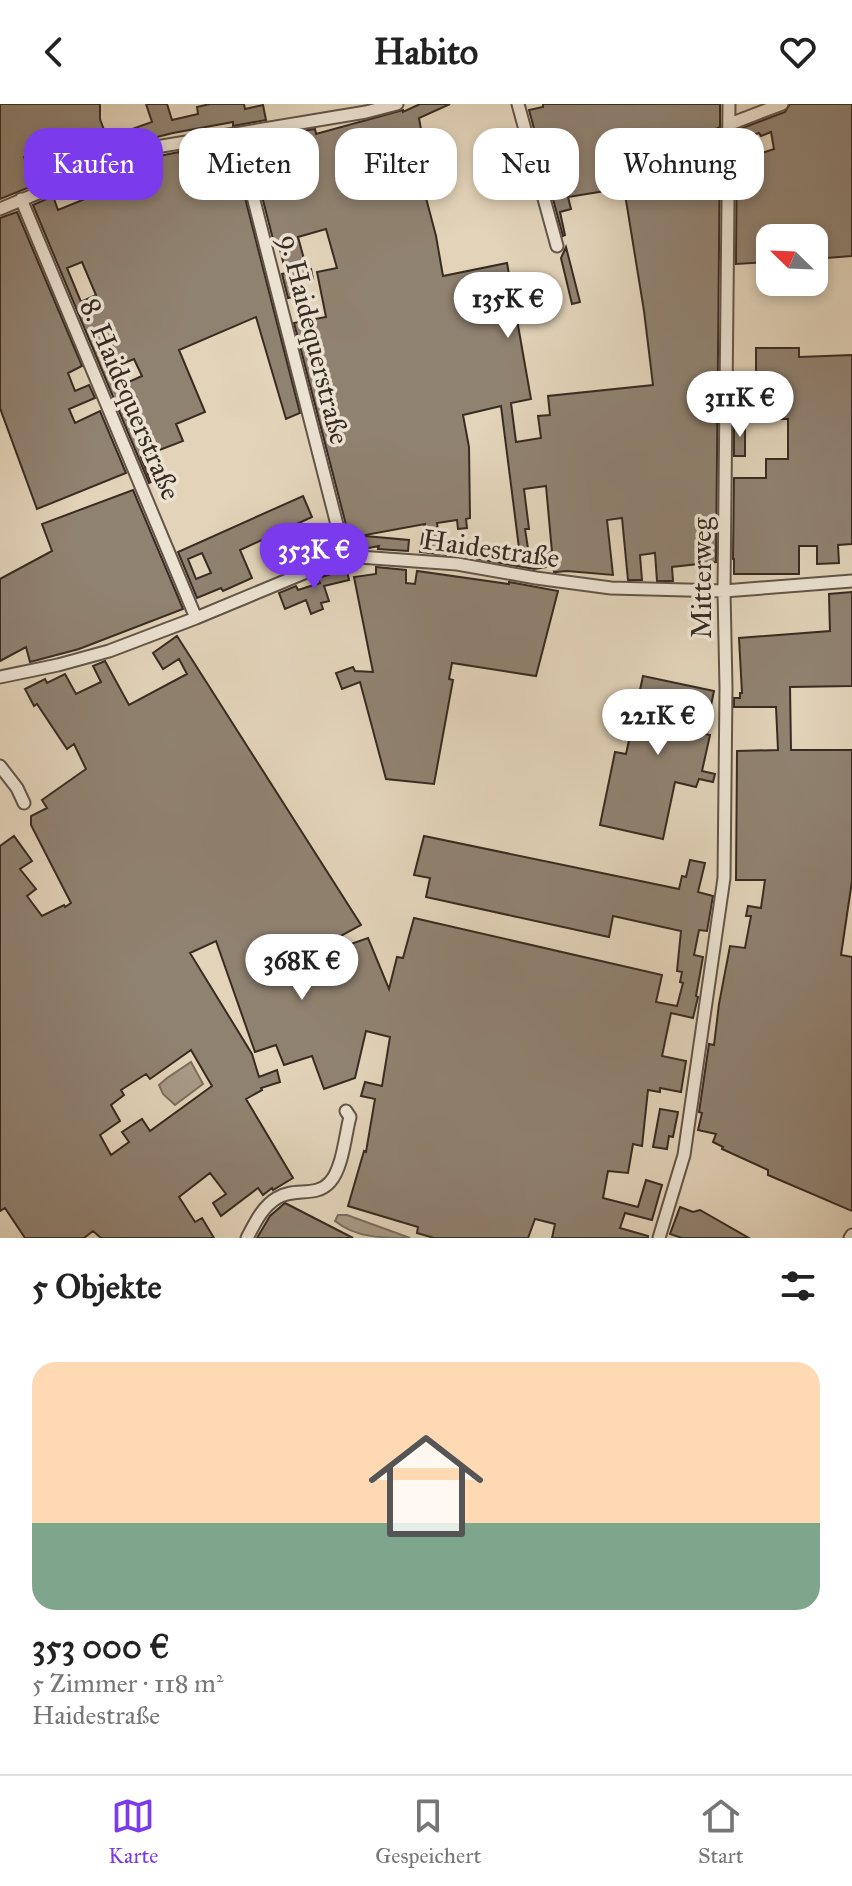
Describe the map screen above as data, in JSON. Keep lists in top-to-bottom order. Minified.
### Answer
{"streets":{"street":["9. Haidequerstraße","8. Haidequerstraße","Haidestraße","Mitterweg"]},"crossings":[["9. Haidequerstraße","Haidestraße"],["8. Haidequerstraße","Haidestraße"],["Haidestraße","Mitterweg"]],"north":"top left","page":{"header":"Habito","chip":["Kaufen","Mieten","Filter","Neu","Wohnung"],"price":["135K €","311K €","353K €","221K €","368K €"],"heading":"5 Objekte","list":[{"name":"353 000 €","note":"5 Zimmer · 118 m² · Haidestraße"}],"tabs":["Karte","Gespeichert","Start"]}}
